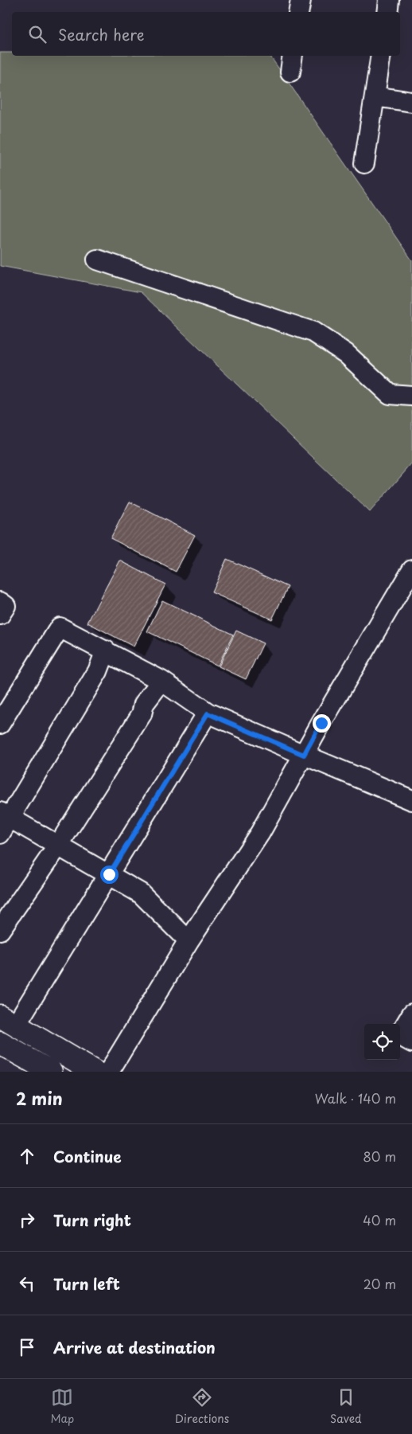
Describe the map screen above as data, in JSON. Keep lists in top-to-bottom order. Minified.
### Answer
{"page":{"search":"Search here","heading":["2 min","Walk · 140 m"],"list":[["Continue","80 m"],["Turn right","40 m"],["Turn left","20 m"],"Arrive at destination"],"nav":["Map","Directions","Saved"]}}
